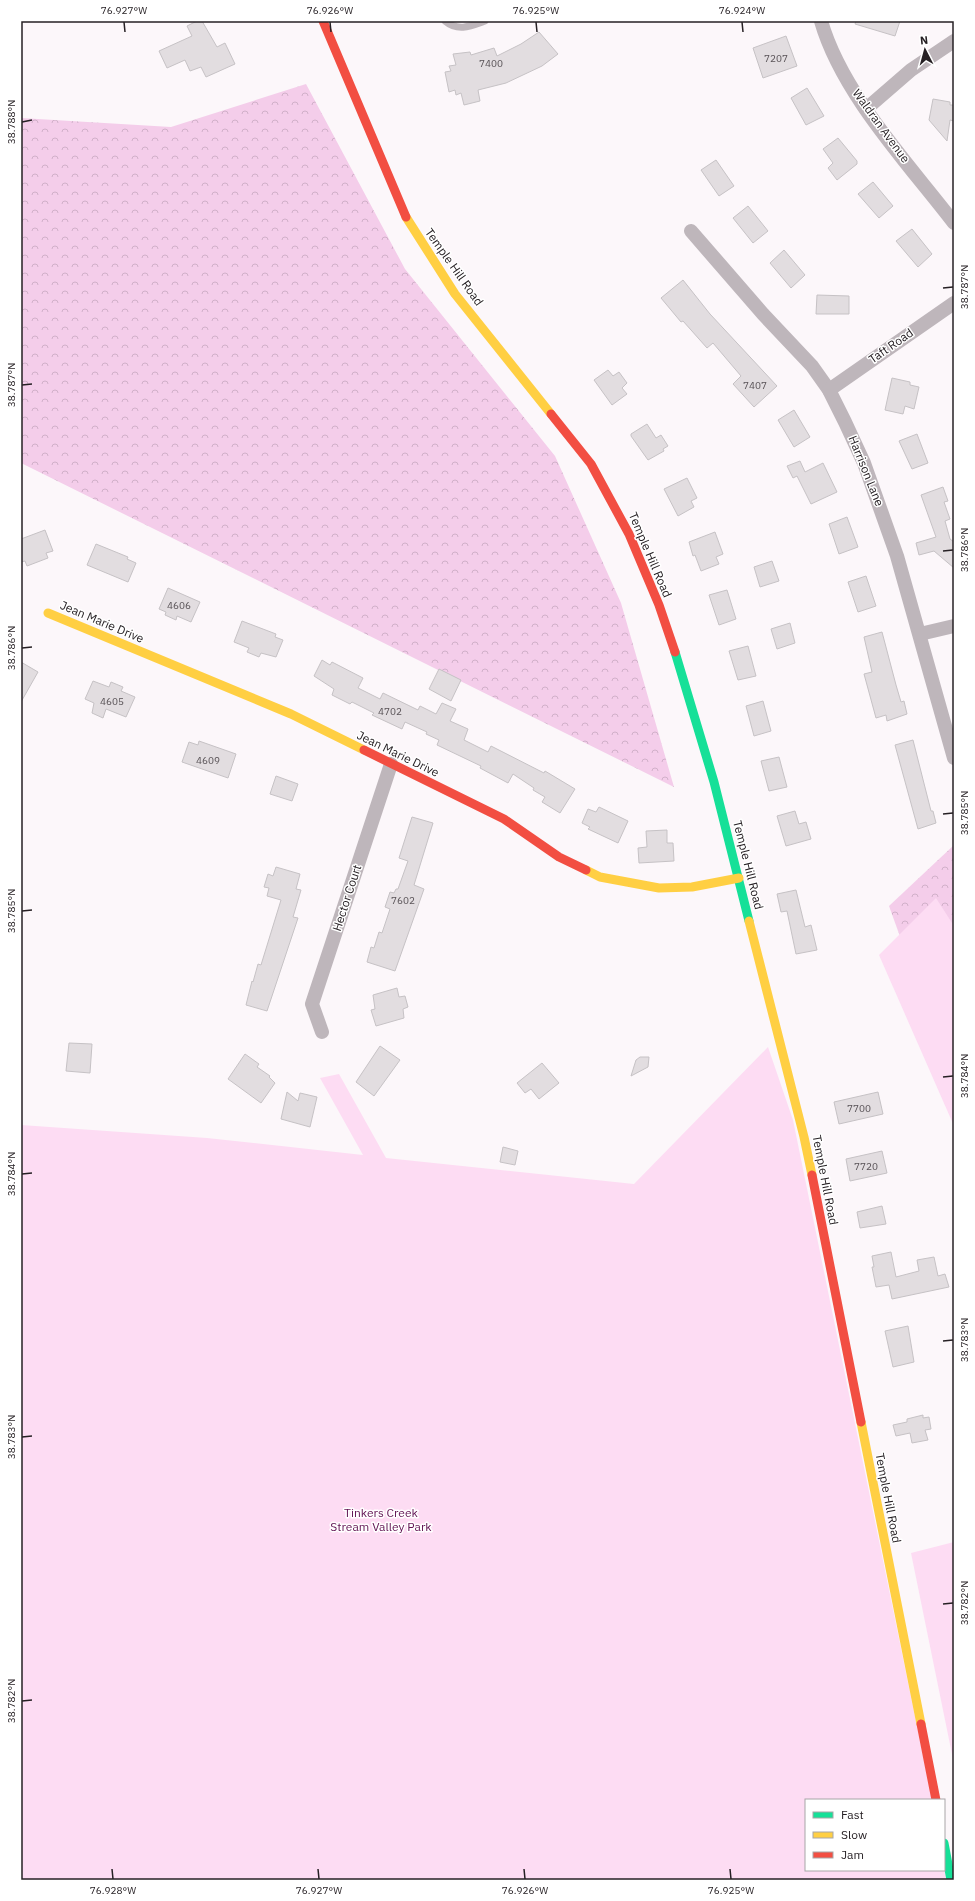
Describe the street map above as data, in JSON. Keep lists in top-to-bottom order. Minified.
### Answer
{"streets":{"main road":["Temple Hill Road","Jean Marie Drive"],"street":["Waldran Avenue","Taft Road","Harrison Lane","Hector Court"]},"crossings":[["Temple Hill Road","Jean Marie Drive"],["Taft Road","Harrison Lane"],["Jean Marie Drive","Hector Court"]],"parks":["Tinkers Creek Stream Valley Park"],"house_numbers":["7207","7400","7407","4606","4605","4702","4609","7602","7700","7720"],"legend":["Fast","Slow","Jam"],"north":"top","coordinates":["76.927°W","76.926°W","76.925°W","76.924°W","38.788°N","38.787°N","38.786°N","38.785°N","38.784°N","38.783°N","38.782°N","76.928°W"]}
